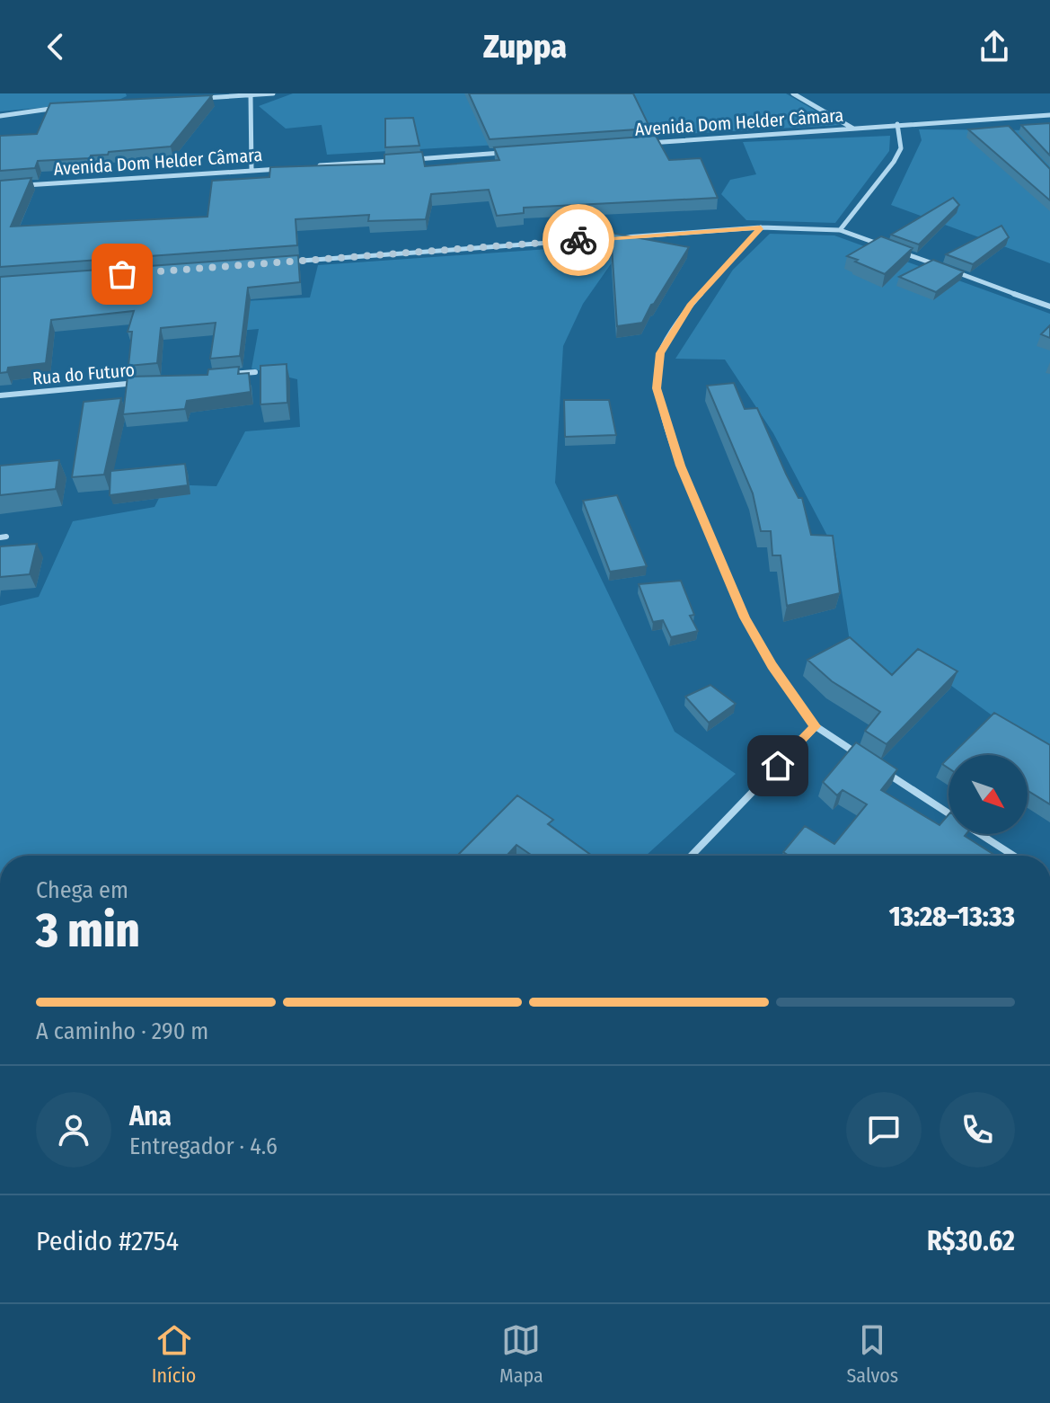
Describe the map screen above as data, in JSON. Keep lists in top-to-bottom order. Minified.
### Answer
{"streets":{"street":["Avenida Dom Helder Câmara","Rua do Futuro"]},"north":"bottom right","page":{"header":"Zuppa","heading":["3 min","Chega em","13:28–13:33"],"panel":["Ana","Entregador · 4.6","Pedido #2754","R$30.62"],"bar":"A caminho · 290 m","tabs":["Início","Mapa","Salvos"]}}
